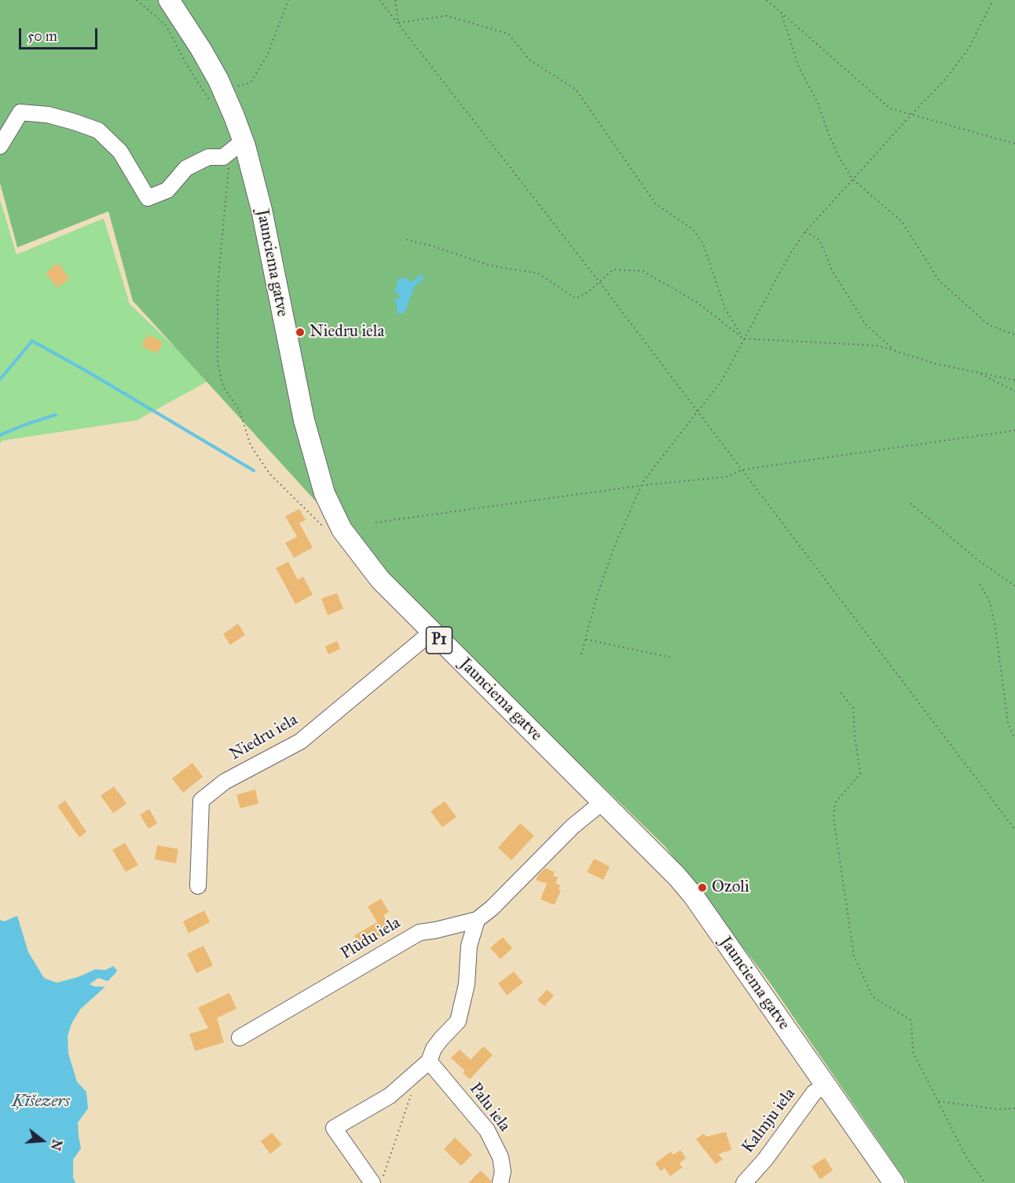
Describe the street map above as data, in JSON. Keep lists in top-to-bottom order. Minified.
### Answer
{"streets":{"main road":["Jaunciema gatve","P1"],"street":["Niedru iela","Plūdu iela","Palu iela","Kalmju iela"]},"crossings":[["Jaunciema gatve","Niedru iela"],["Jaunciema gatve","Plūdu iela"],["Jaunciema gatve","Kalmju iela"]],"water":["Ķīšezers"],"places":["Niedru iela","Ozoli"],"scale_bar":"50 m","north":"right"}
